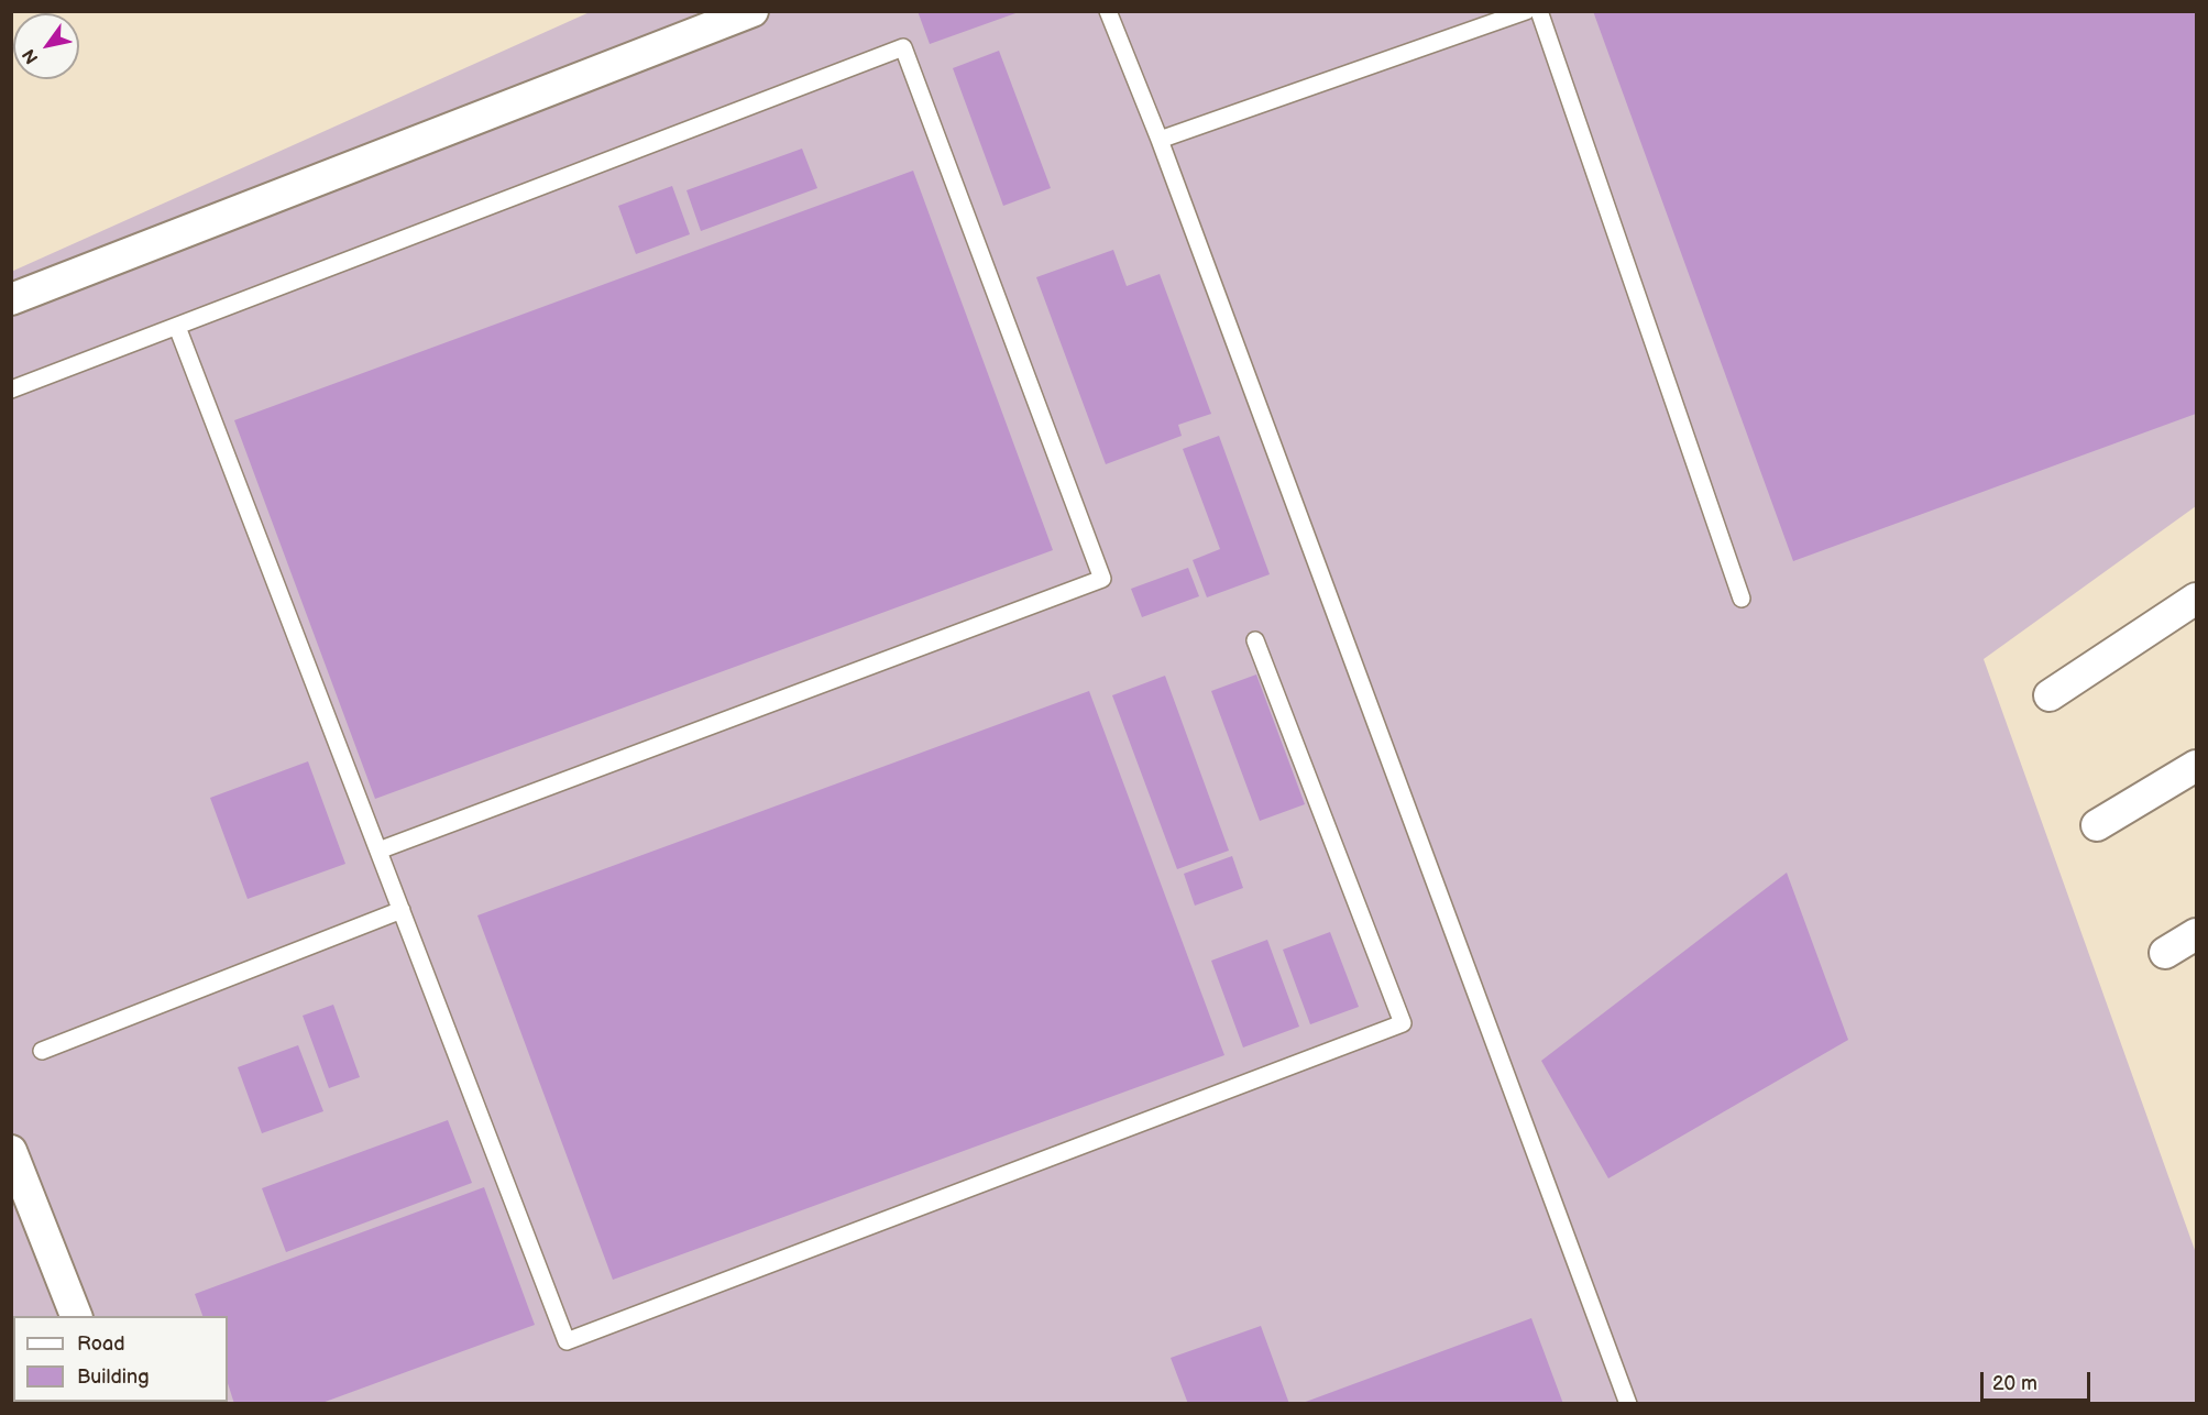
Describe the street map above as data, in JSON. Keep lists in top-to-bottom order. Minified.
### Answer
{"legend":["Road","Building"],"scale_bar":"20 m","north":"bottom left"}
